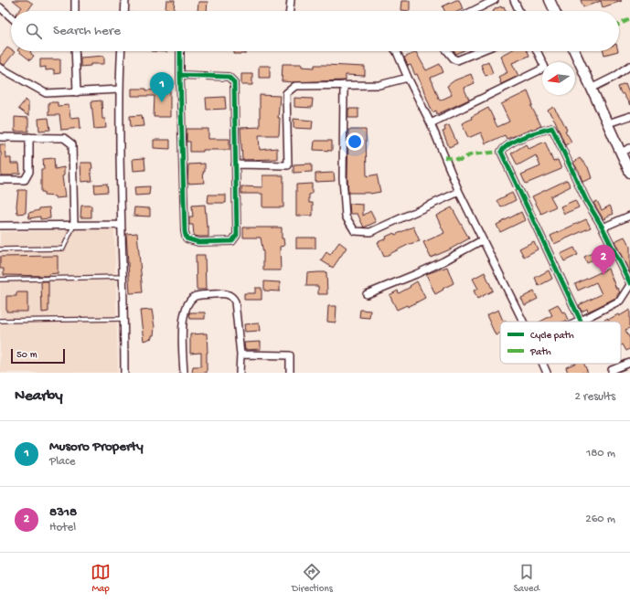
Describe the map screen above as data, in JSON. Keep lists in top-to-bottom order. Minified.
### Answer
{"legend":["Cycle path","Path"],"scale_bar":"50 m","north":"left","page":{"search":"Search here","pins":["1","2"],"scale":"50 m","heading":["Nearby","2 results"],"list":[{"mark":"1","name":"Musoro Property","note":"Place","value":"180 m"},{"mark":"2","name":"8318","note":"Hotel","value":"260 m"}],"nav":["Map","Directions","Saved"]}}
